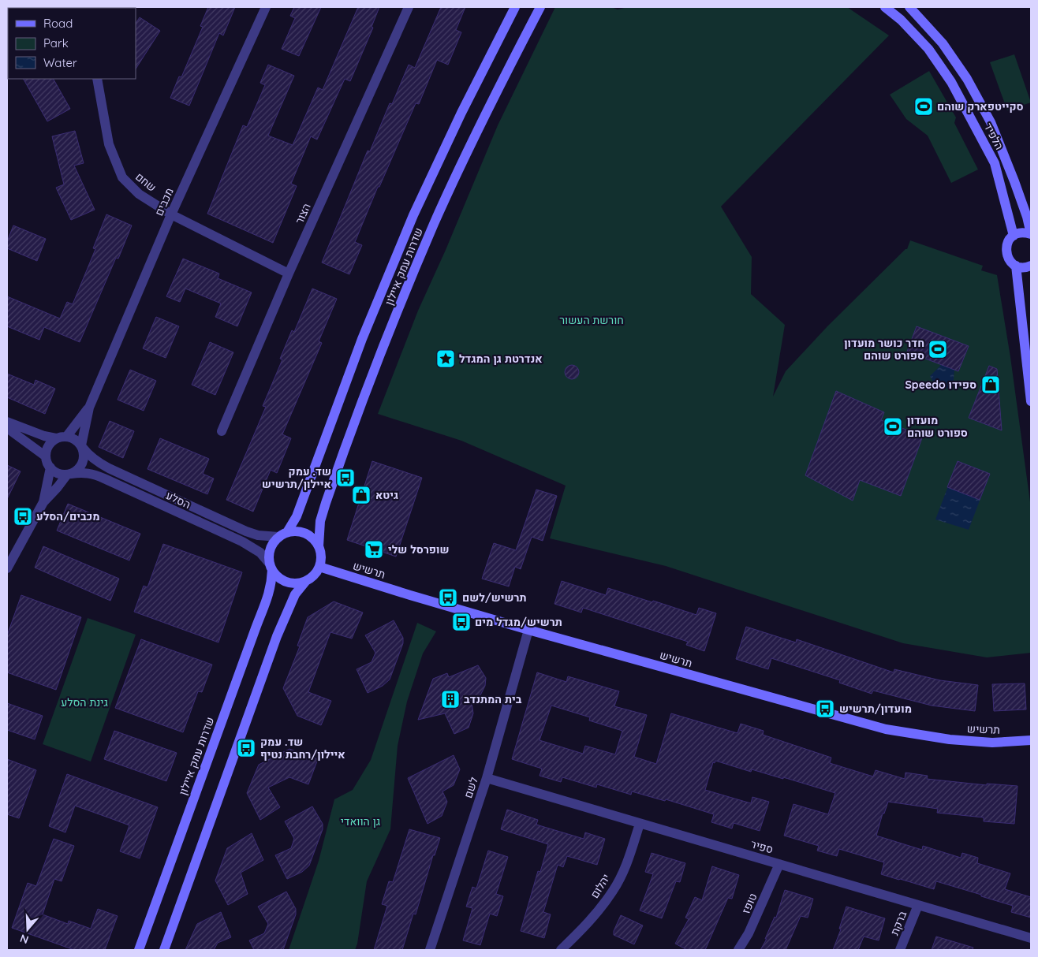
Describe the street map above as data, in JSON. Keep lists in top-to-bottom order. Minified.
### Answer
{"streets":{"main road":["הלפיד","שדרות עמק איילון","תרשיש"],"street":["שחם","מכבים","הצור","הסלע","לשם","ספיר","יהלום","טופז","ברקת"]},"crossings":[["שחם","מכבים"],["שחם","הצור"],["מכבים","הסלע"],["שדרות עמק איילון","הסלע"],["שדרות עמק איילון","תרשיש"],["הסלע","תרשיש"],["תרשיש","לשם"],["לשם","ספיר"],["ספיר","יהלום"],["ספיר","טופז"],["ספיר","ברקת"]],"parks":["חורשת העשור","גינת הסלע","גן הוואדי"],"places":{"sports":["סקייטפארק שוהם","חדר כושר מועדון ספורט שוהם","מועדון ספורט שוהם"],"place":["אנדרטת גן המגדל"],"shop":["Speedo ספידו","גיטא"],"bus stop":["שד. עמק איילון/תרשיש","מכבים/הסלע","תרשיש/לשם","תרשיש/מגדל מים","מועדון/תרשיש","שד. עמק איילון/רחבת נטיף"],"supermarket":["שופרסל שלי"],"building":["בית המתנדב"]},"legend":["Road","Park","Water"],"north":"bottom"}
